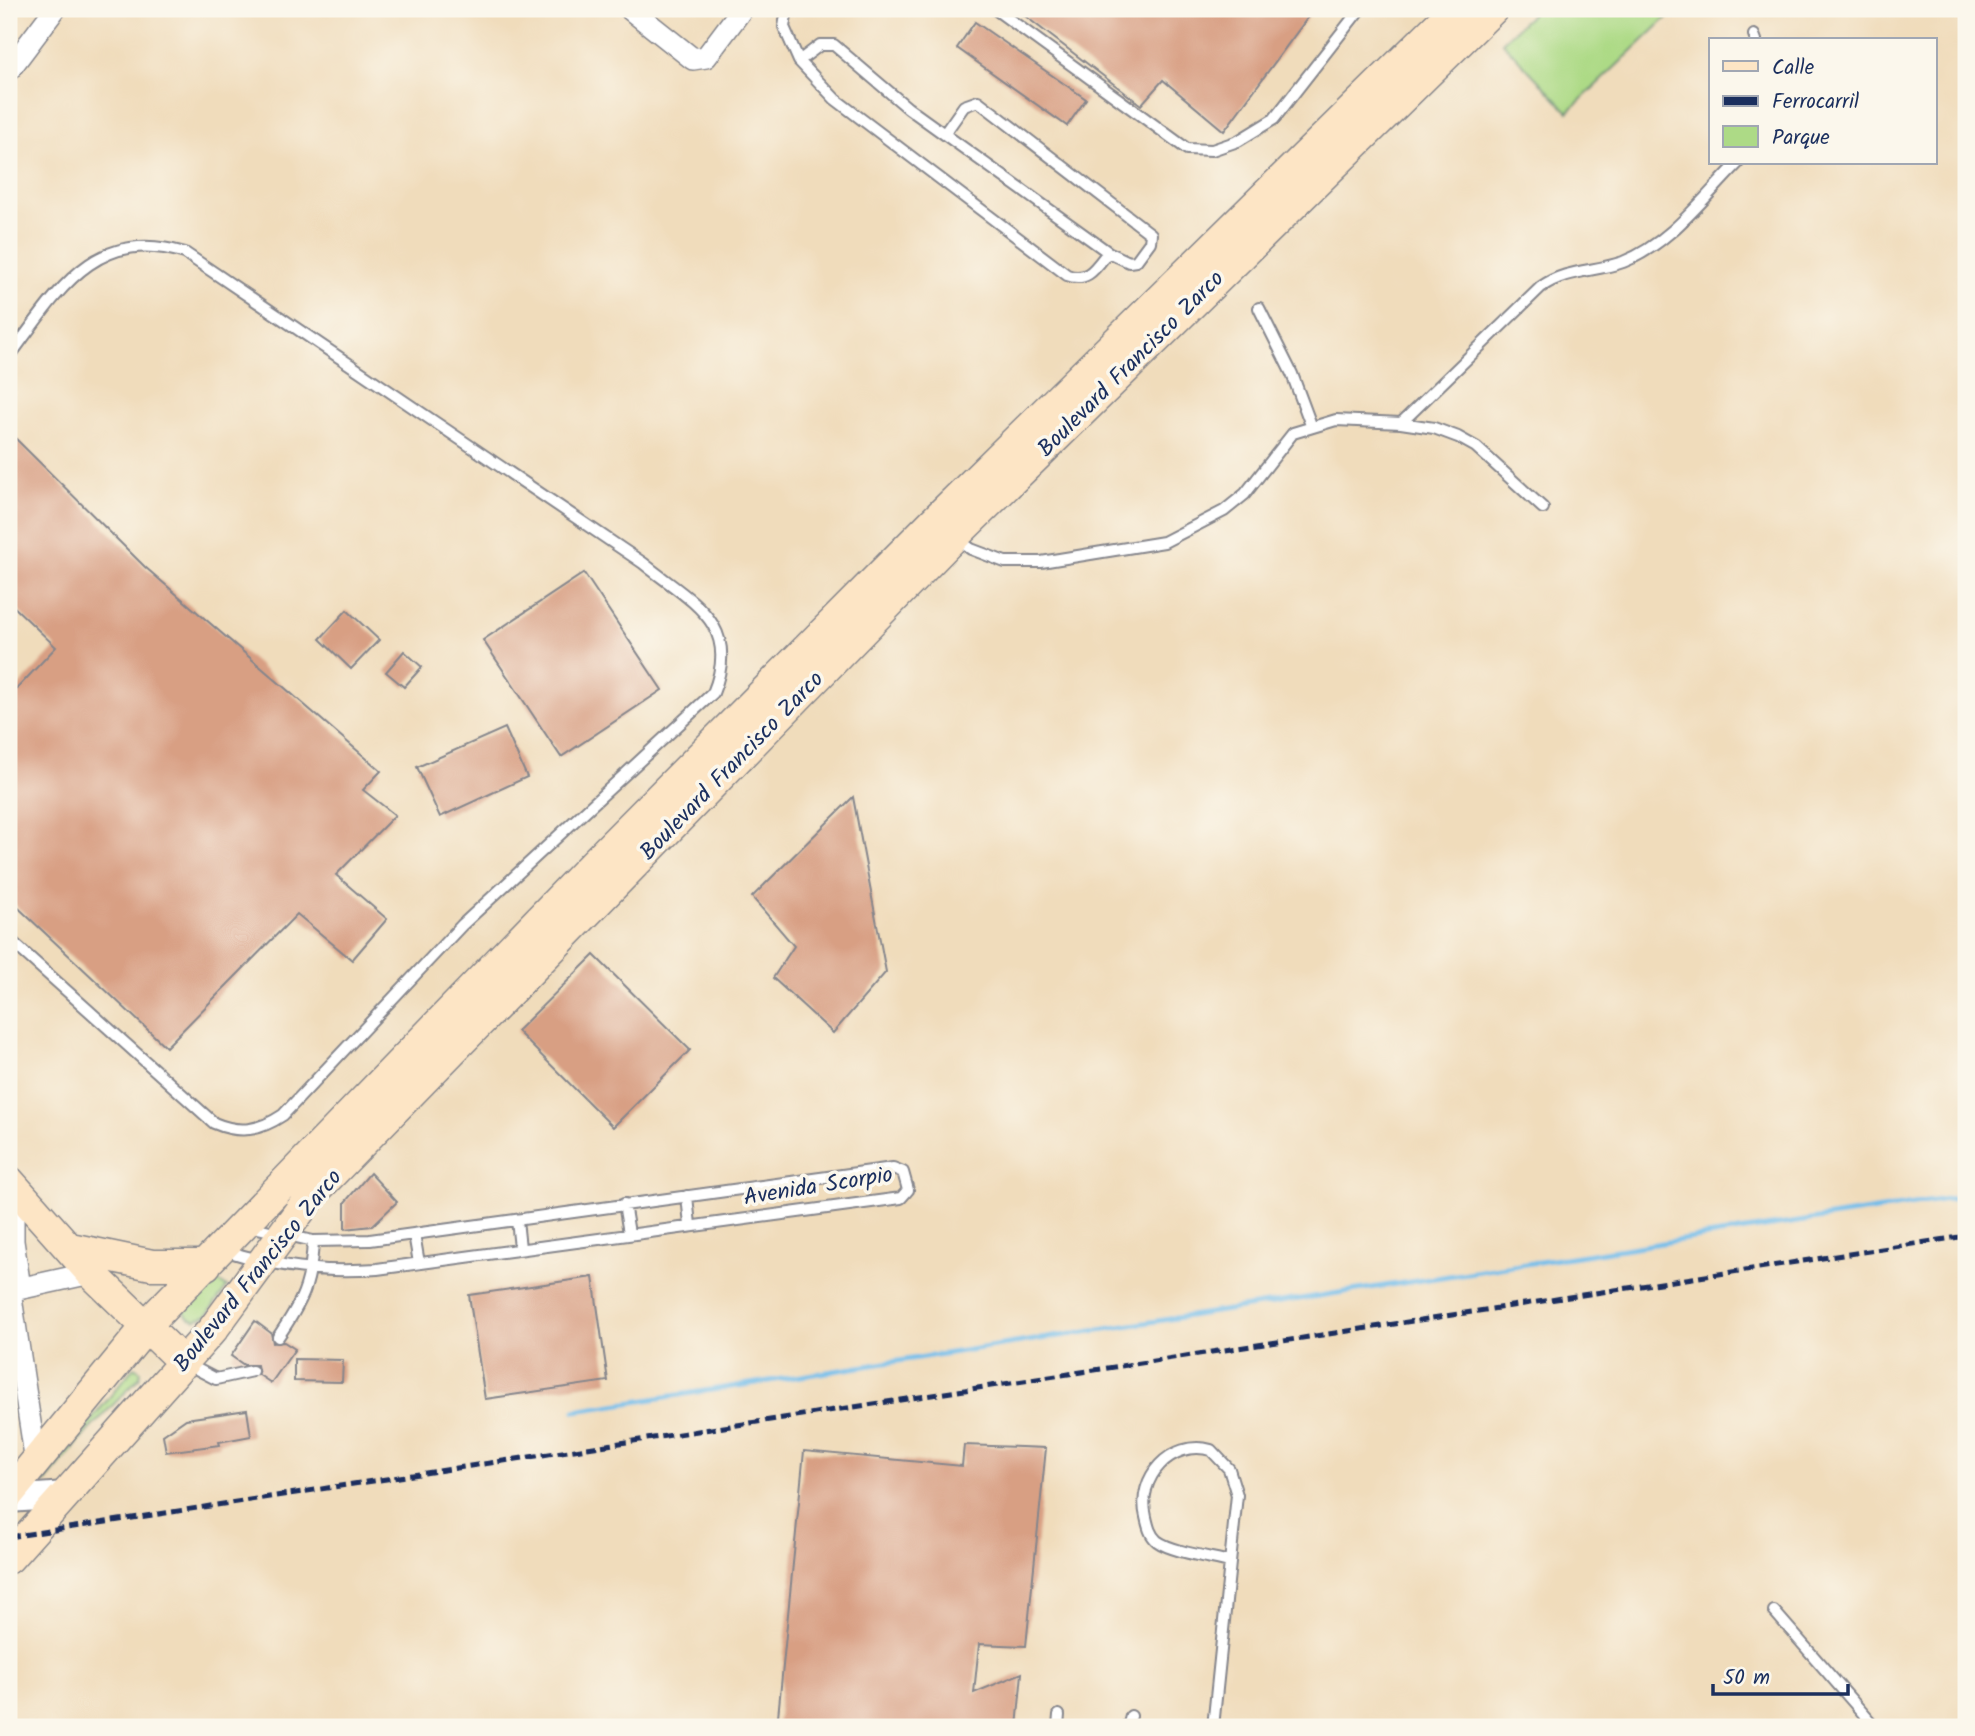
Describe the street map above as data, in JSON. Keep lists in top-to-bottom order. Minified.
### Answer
{"streets":{"main road":["Boulevard Francisco Zarco"],"lane":["Avenida Scorpio"]},"crossings":[["Boulevard Francisco Zarco","Avenida Scorpio"]],"legend":["Calle","Ferrocarril","Parque"],"scale_bar":"50 m"}
